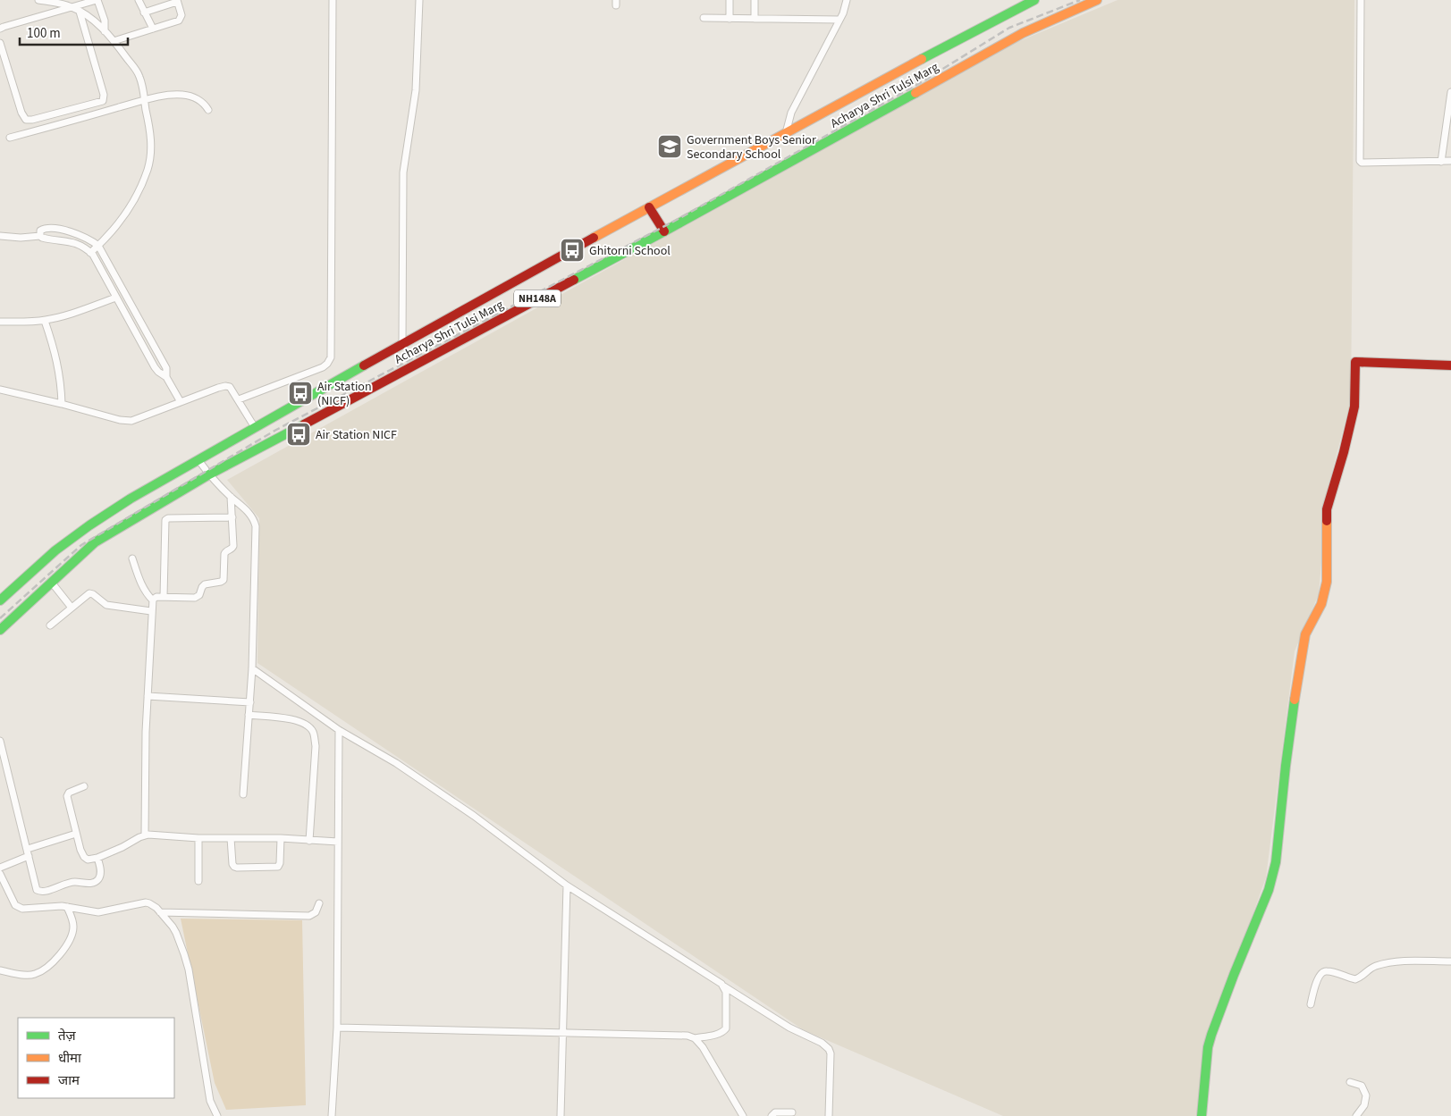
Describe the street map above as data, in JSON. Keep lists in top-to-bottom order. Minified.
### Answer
{"streets":{"main road":["Acharya Shri Tulsi Marg","NH148A"]},"places":{"school or university":["Government Boys Senior Secondary School"],"bus stop":["Ghitorni School","Air Station (NICF)","Air Station NICF"]},"legend":["तेज़","धीमा","जाम"],"scale_bar":"100 m"}
